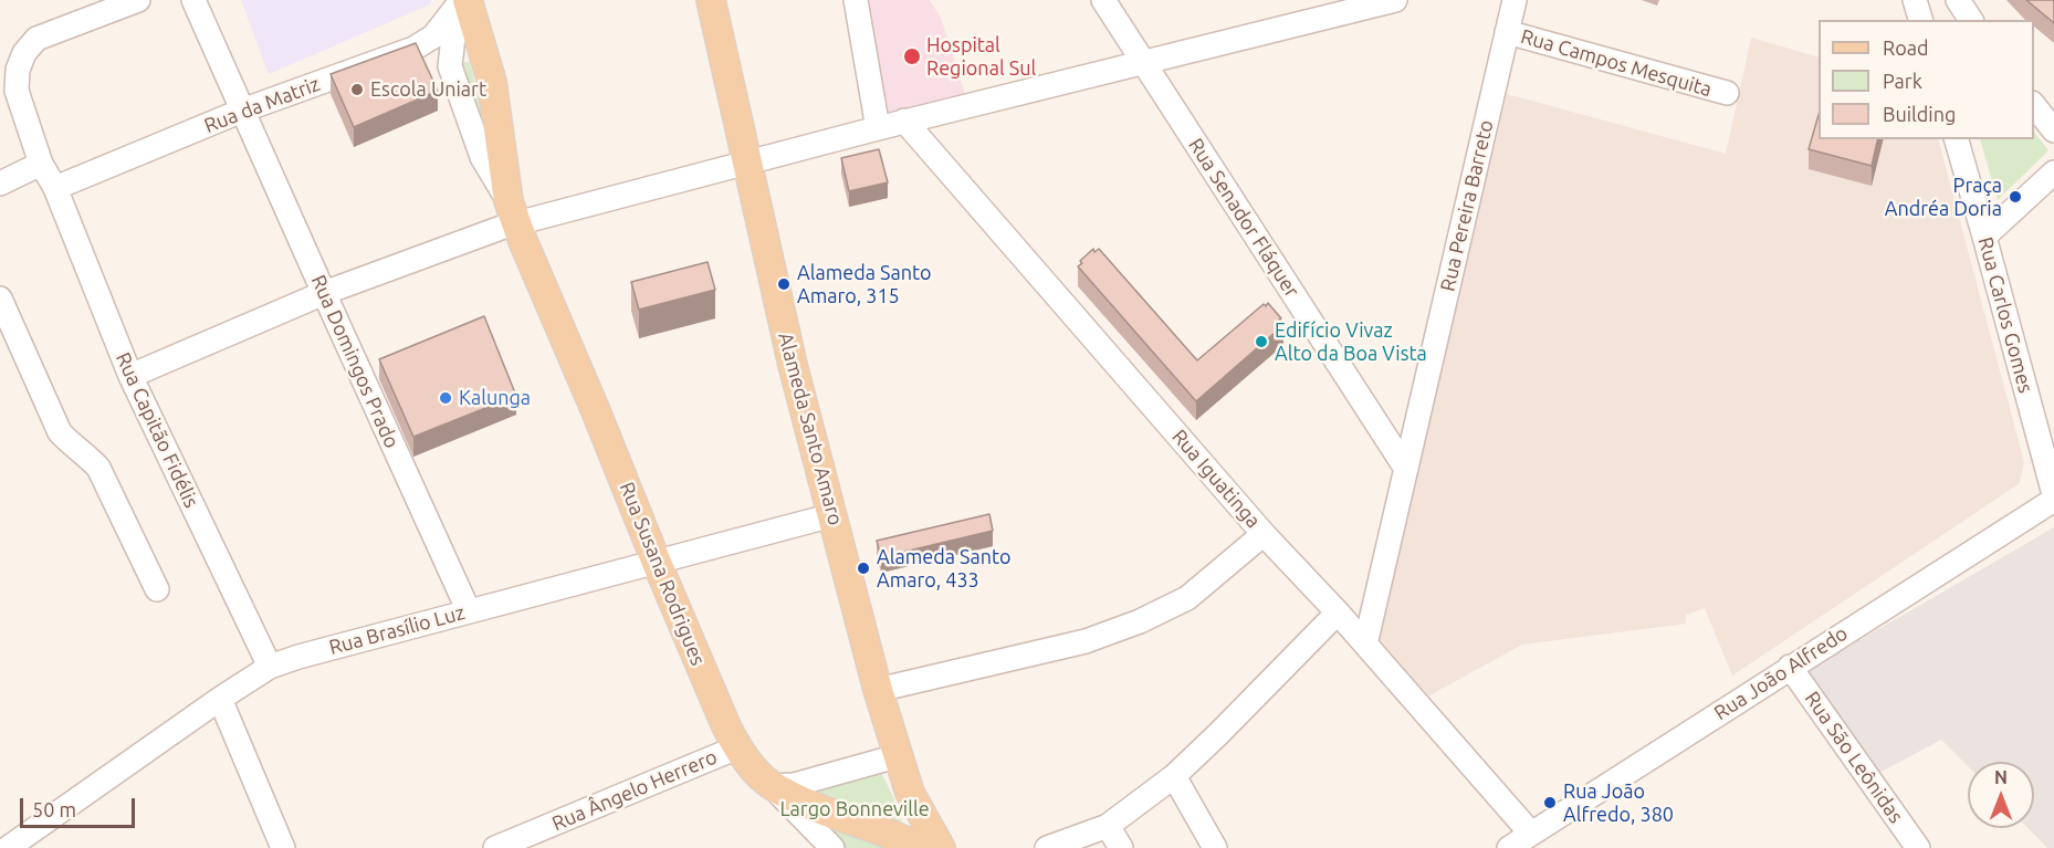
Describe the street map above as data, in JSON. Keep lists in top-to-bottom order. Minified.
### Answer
{"streets":{"main road":["Alameda Santo Amaro","Rua Susana Rodrigues"],"street":["Rua Campos Mesquita","Rua da Matriz","Rua Pereira Barreto","Rua Senador Fláquer","Rua Carlos Gomes","Rua Domingos Prado","Rua Capitão Fidélis","Rua Iguatinga","Rua Brasílio Luz","Rua João Alfredo","Rua São Leônidas","Rua Ângelo Herrero"]},"crossings":[["Rua Campos Mesquita","Rua Pereira Barreto"],["Rua da Matriz","Rua Domingos Prado"],["Rua da Matriz","Rua Capitão Fidélis"],["Rua da Matriz","Rua Susana Rodrigues"],["Rua Pereira Barreto","Rua Senador Fláquer"],["Rua Pereira Barreto","Rua Iguatinga"],["Rua Domingos Prado","Rua Brasílio Luz"],["Alameda Santo Amaro","Rua Susana Rodrigues"],["Alameda Santo Amaro","Rua Brasílio Luz"],["Rua Capitão Fidélis","Rua Brasílio Luz"],["Rua Iguatinga","Rua João Alfredo"],["Rua Susana Rodrigues","Rua Brasílio Luz"],["Rua Susana Rodrigues","Rua Ângelo Herrero"],["Rua João Alfredo","Rua São Leônidas"]],"parks":["Largo Bonneville"],"places":["Hospital Regional Sul","Escola Uniart","Praça Andréa Doria","Alameda Santo Amaro, 315","Edifício Vivaz Alto da Boa Vista","Kalunga","Alameda Santo Amaro, 433","Rua João Alfredo, 380"],"legend":["Road","Park","Building"],"scale_bar":"50 m","north":"top"}
